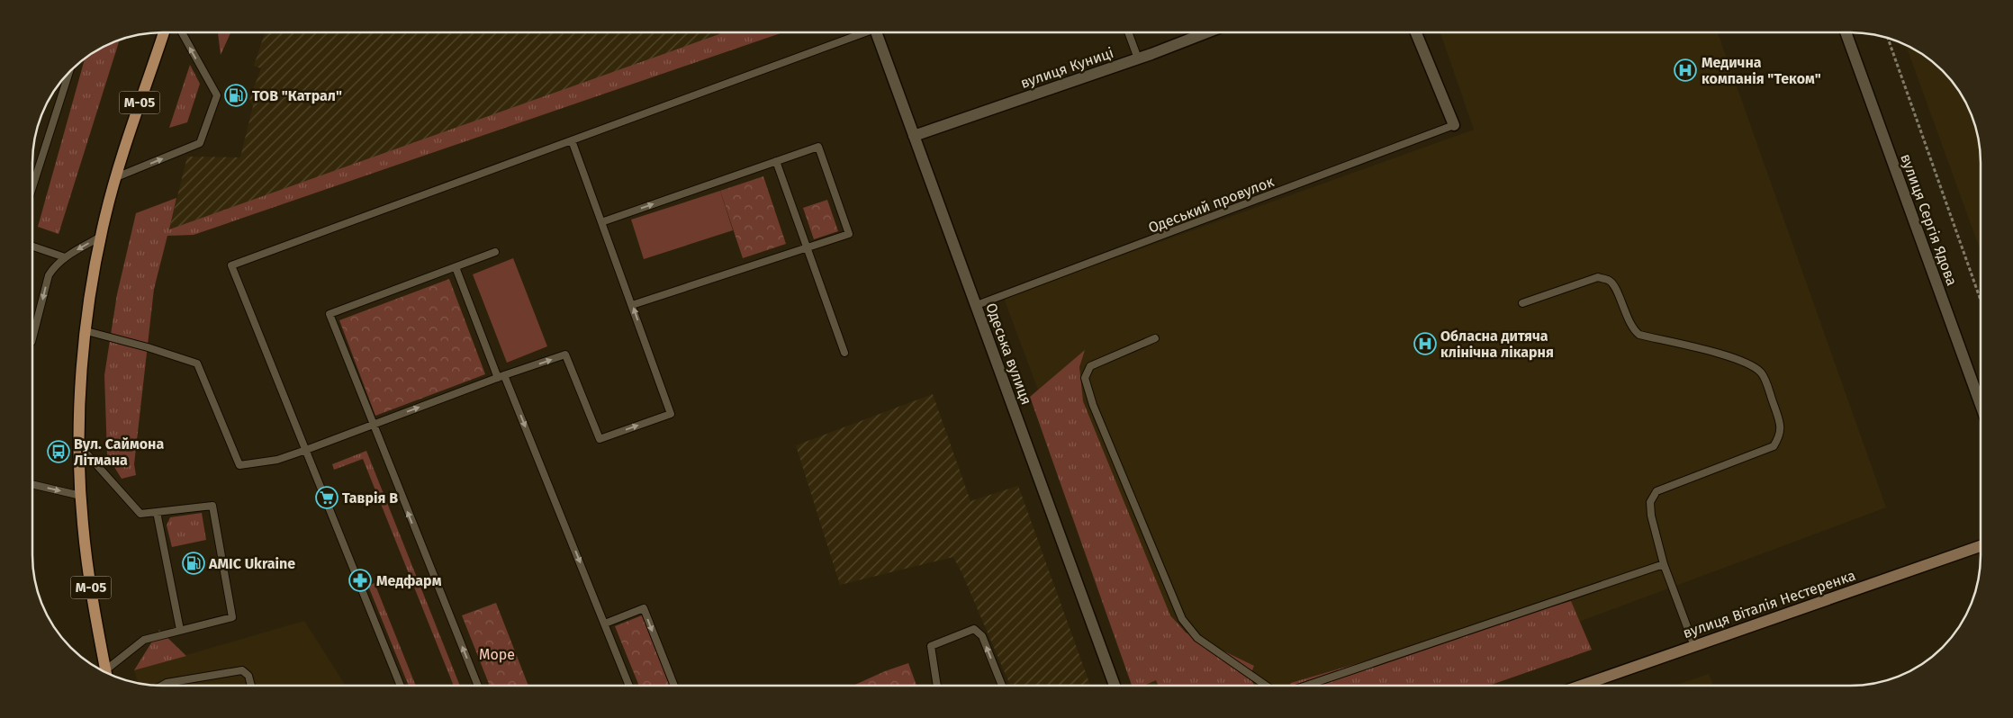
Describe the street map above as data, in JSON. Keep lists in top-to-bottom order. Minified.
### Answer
{"streets":{"main road":["М-05","вулиця Віталія Нестеренка"],"street":["вулиця Куниці","вулиця Сергія Ядова","Одеська вулиця"],"lane":["Одеський провулок"]},"crossings":[["вулиця Куниці","Одеська вулиця"],["Одеський провулок","Одеська вулиця"]],"parks":["Море"],"places":{"hospital":["Медична компанія \"Теком\"","Обласна дитяча клінічна лікарня"],"fuel station":["ТОВ \"Катрал\"","AMIC Ukraine"],"bus stop":["Вул. Саймона Літмана"],"supermarket":["Таврія В"],"pharmacy":["Медфарм"]}}
